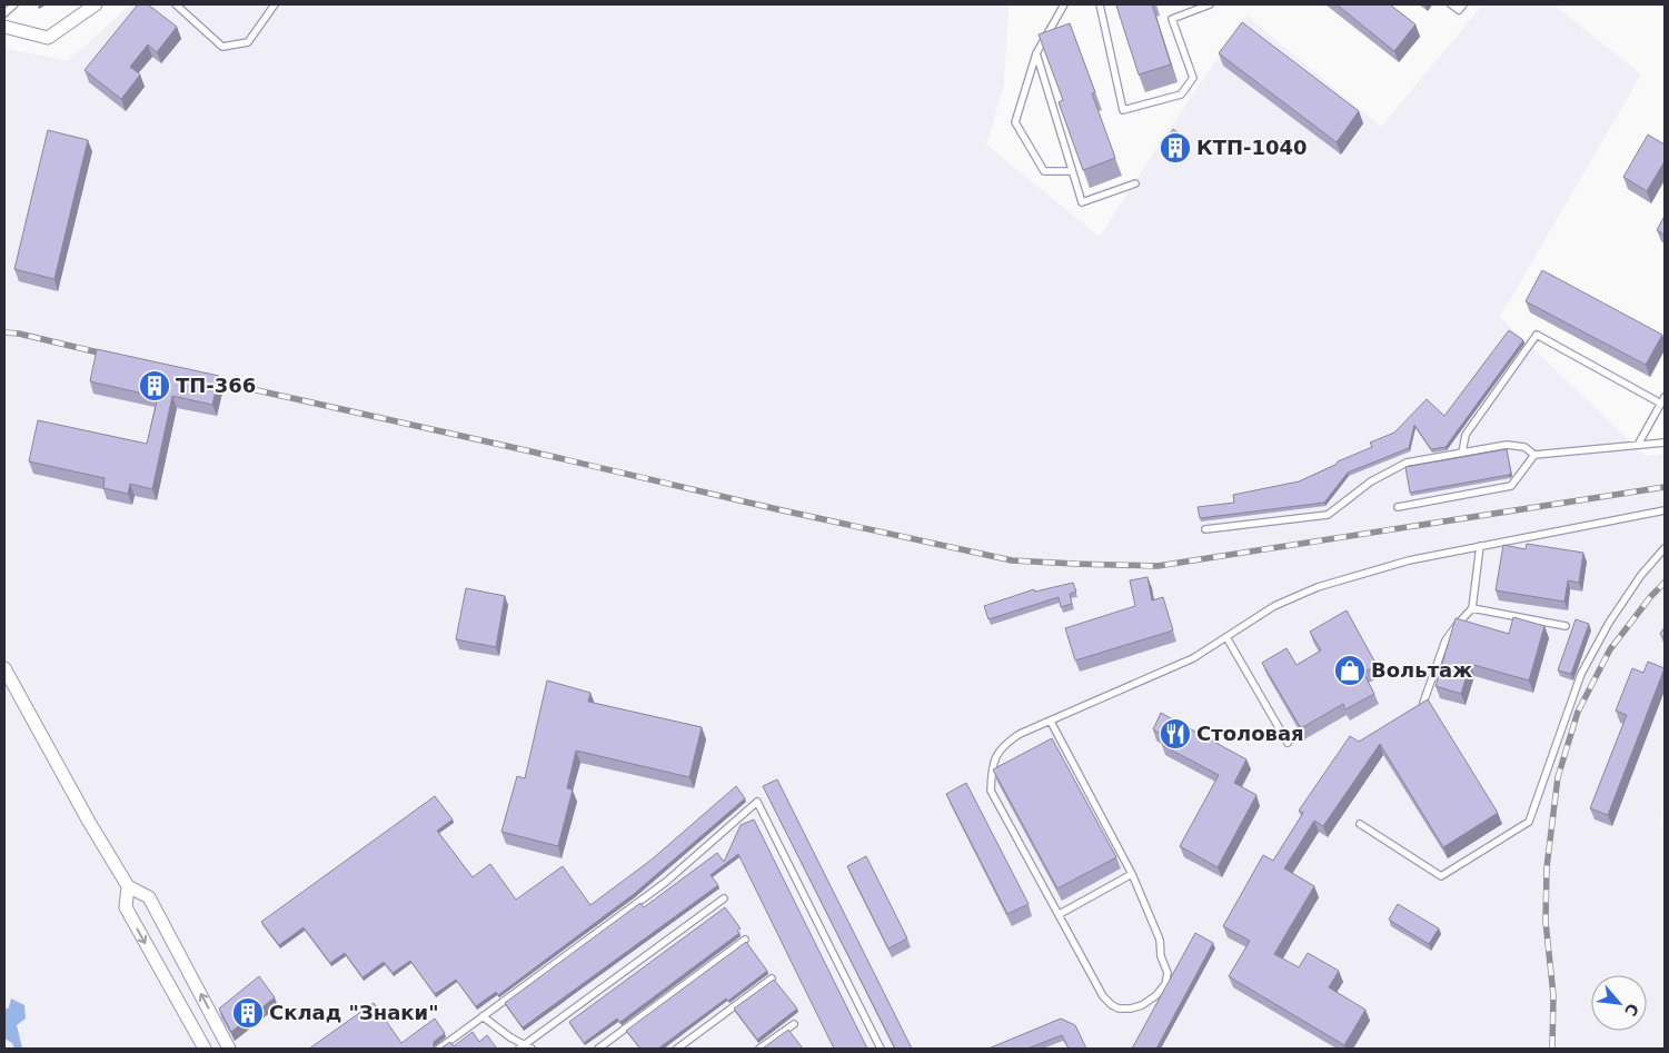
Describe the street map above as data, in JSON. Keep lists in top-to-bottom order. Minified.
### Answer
{"places":{"building":["КТП-1040","ТП-366","Склад \"Знаки\""],"shop":["Вольтаж"],"restaurant":["Столовая"]},"north":"bottom right"}
